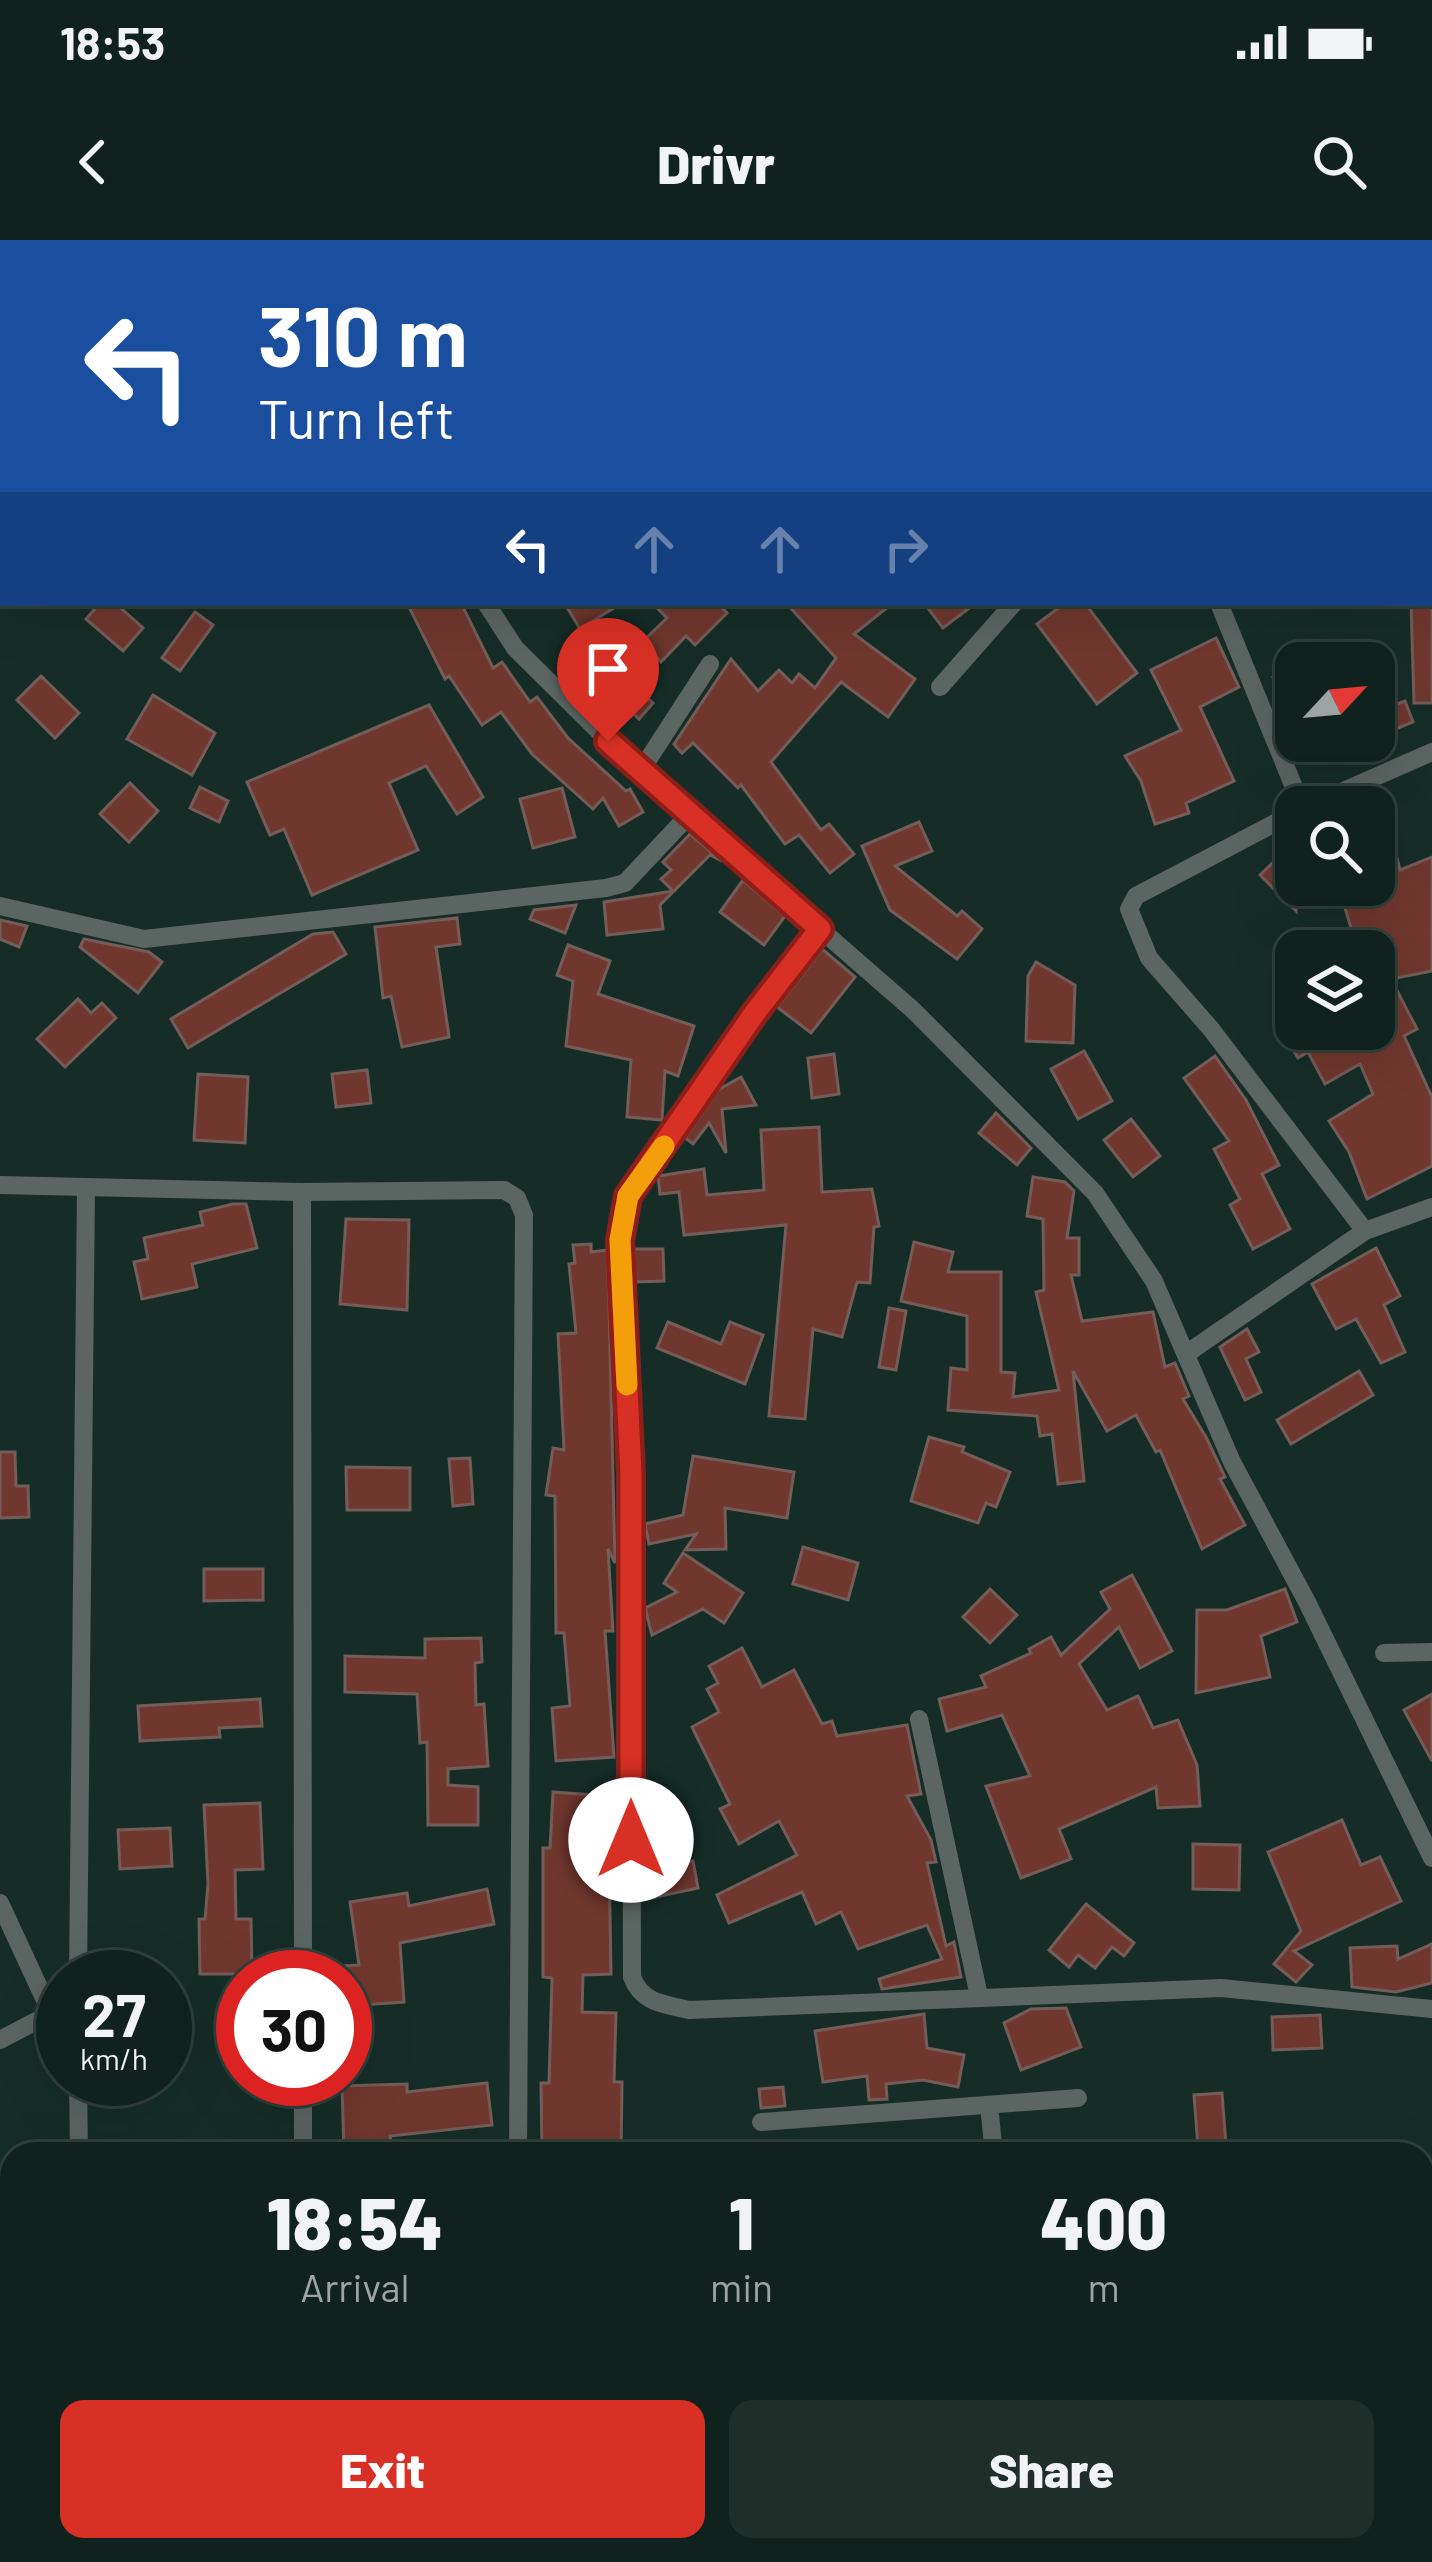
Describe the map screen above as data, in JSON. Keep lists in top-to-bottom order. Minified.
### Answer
{"north":"top right","page":{"status":"18:53","header":"Drivr","turn":["310 m","Turn left"],"speed":"27 km/h","limit":"30","eta":["18:54","Arrival","1","min","400","m"],"buttons":["Exit","Share"]}}
